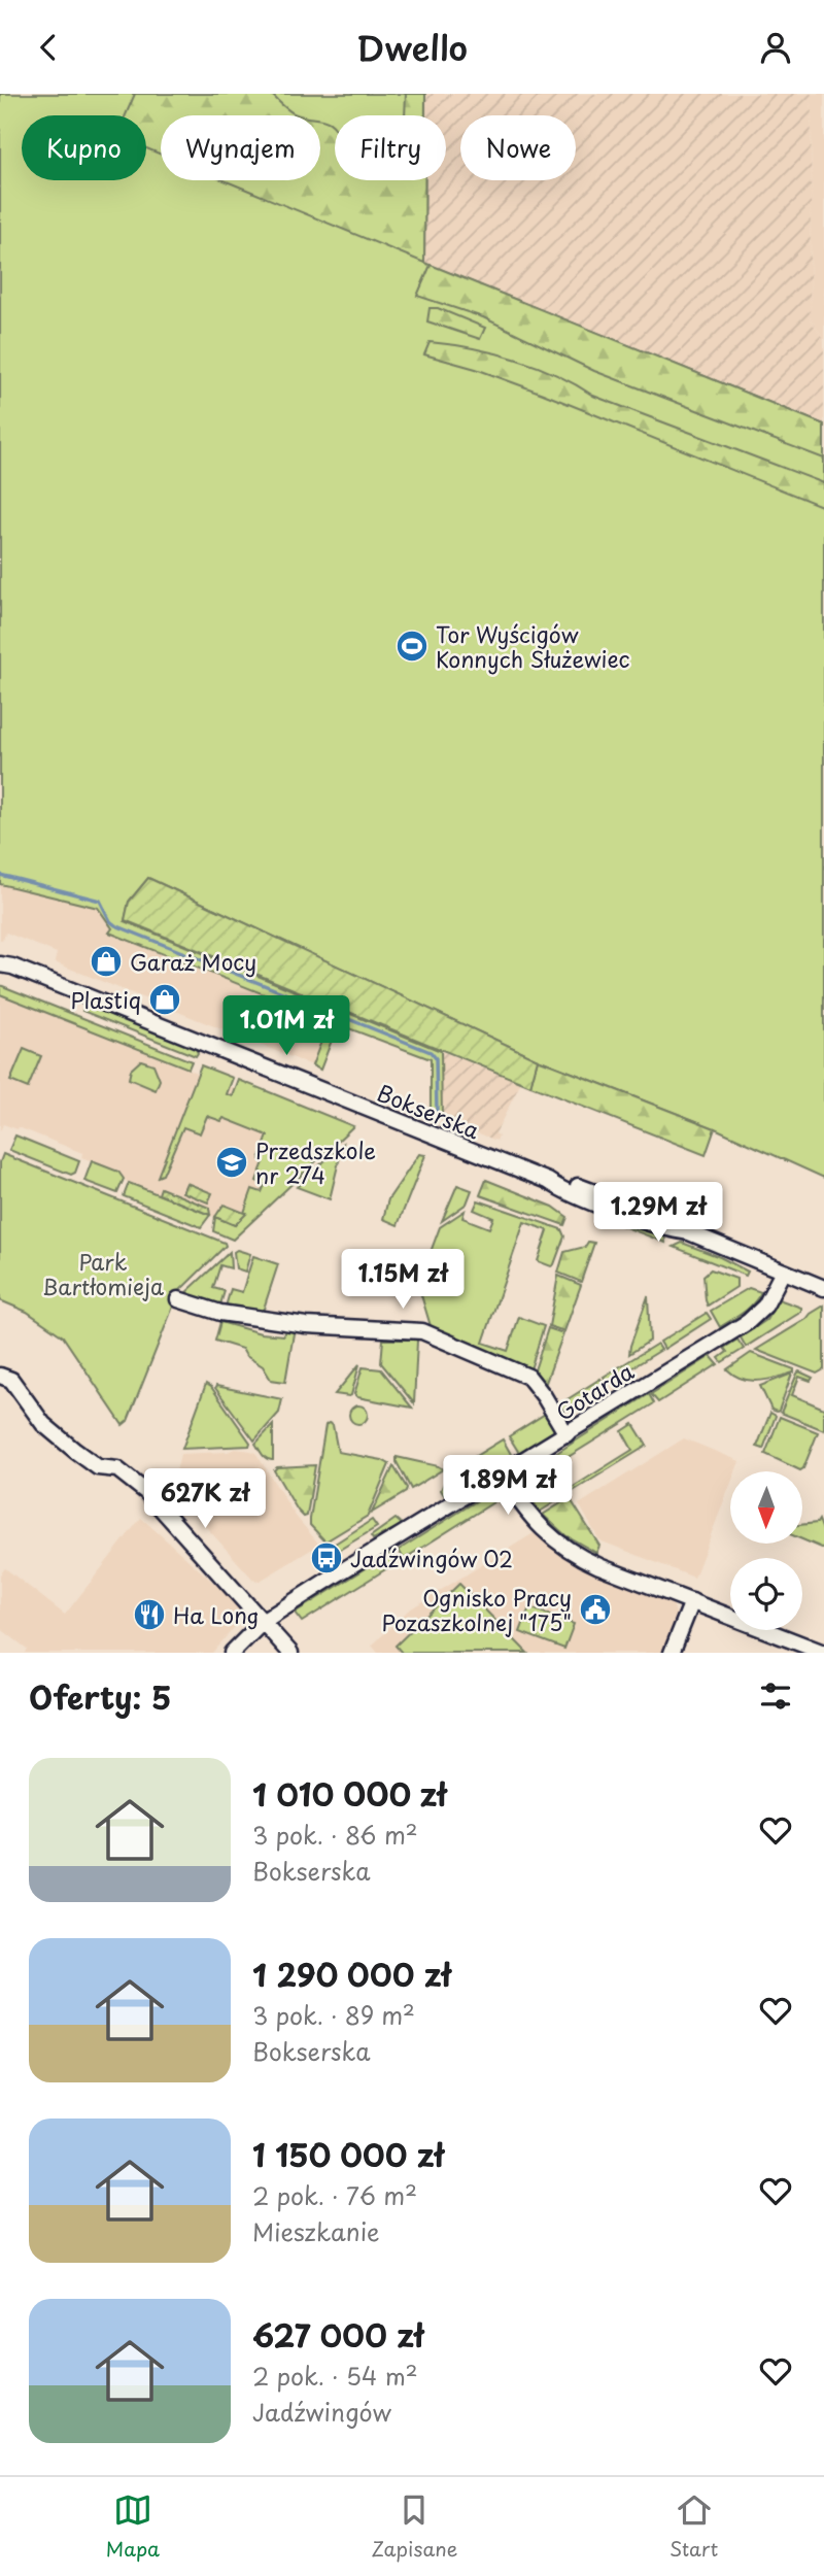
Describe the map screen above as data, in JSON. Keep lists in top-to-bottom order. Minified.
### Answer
{"streets":{"street":["Bokserska","Gotarda"]},"crossings":[["Bokserska","Gotarda"]],"parks":["Park Bartłomieja"],"places":{"sports":["Tor Wyścigów Konnych Służewiec"],"shop":["Garaż Mocy","Plastiq"],"school or university":["Przedszkole nr 274"],"bus stop":["Jadźwingów 02"],"public building":["Ognisko Pracy Pozaszkolnej \"175\""],"restaurant":["Ha Long"]},"north":"bottom","page":{"header":"Dwello","chip":["Kupno","Wynajem","Filtry","Nowe"],"price":["1.01M zł","1.29M zł","1.15M zł","1.89M zł","627K zł"],"heading":"Oferty: 5","list":[{"name":"1 010 000 zł","note":"3 pok. · 86 m² · Bokserska"},{"name":"1 290 000 zł","note":"3 pok. · 89 m² · Bokserska"},{"name":"1 150 000 zł","note":"2 pok. · 76 m² · Mieszkanie"},{"name":"627 000 zł","note":"2 pok. · 54 m² · Jadźwingów"}],"tabs":["Mapa","Zapisane","Start"]}}
